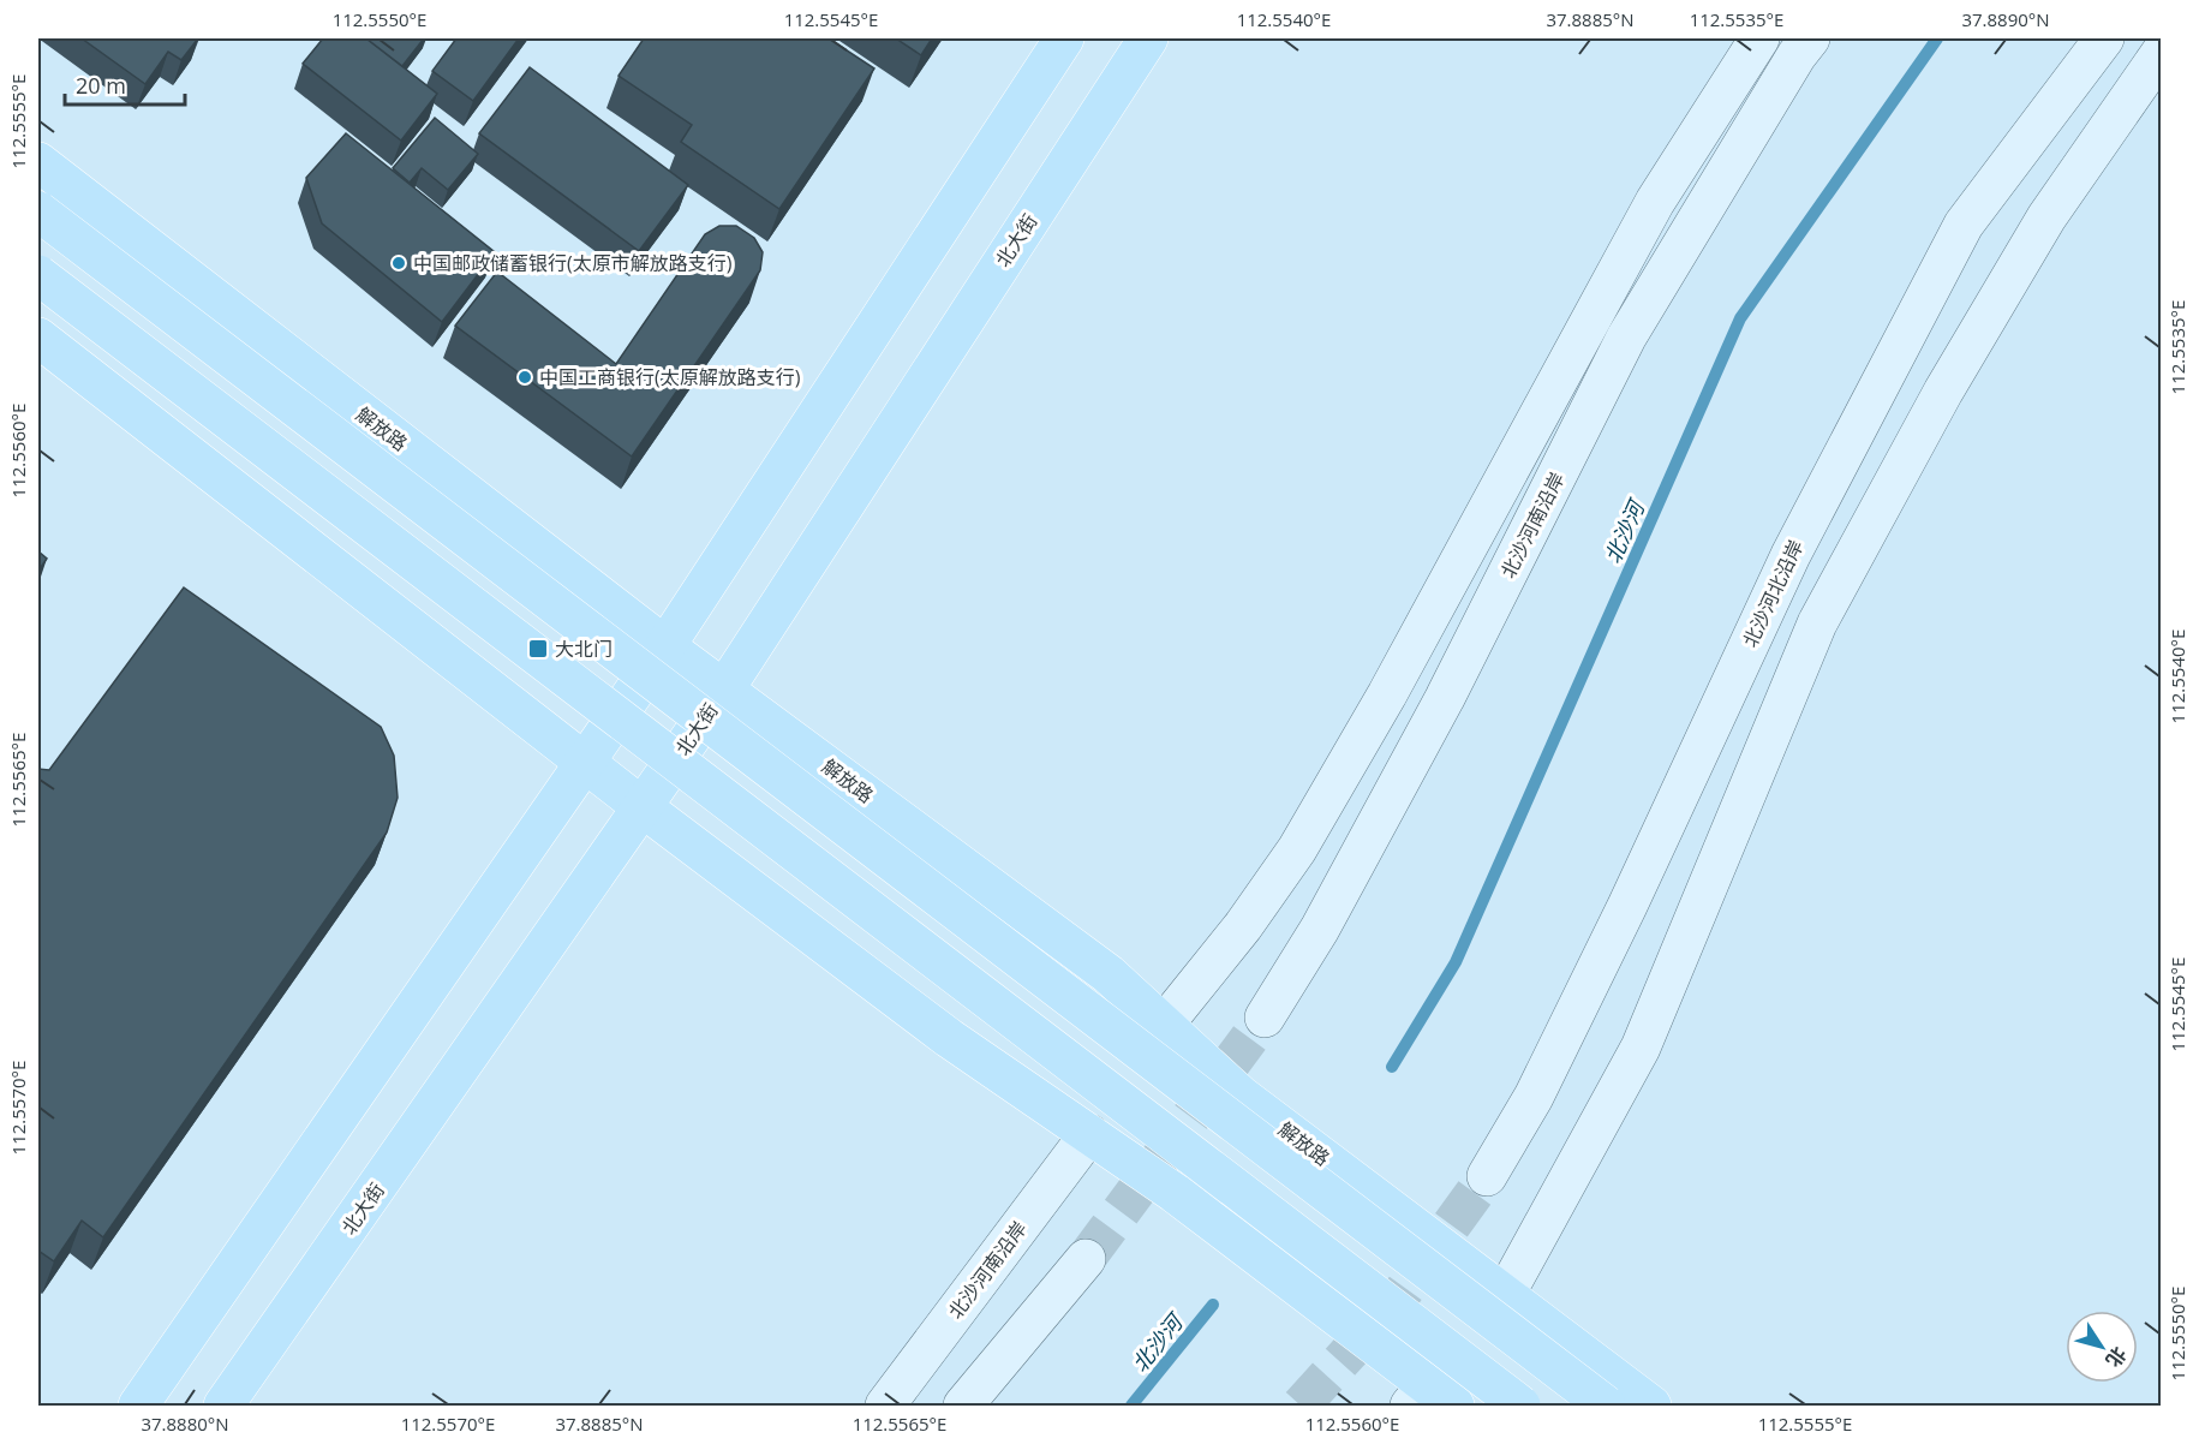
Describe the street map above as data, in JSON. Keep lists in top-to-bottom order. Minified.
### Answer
{"streets":{"main road":["北大街","解放路"],"street":["北沙河南沿岸","北沙河北沿岸"]},"crossings":[["北大街","解放路"]],"water":["北沙河"],"places":{"other":["中国邮政储蓄银行(太原市解放路支行)","中国工商银行(太原解放路支行)"],"transit":["大北门"]},"scale_bar":"20 m","north":"bottom right","coordinates":["112.5550°E","112.5545°E","112.5540°E","37.8885°N","112.5535°E","37.8890°N","112.5555°E","112.5560°E","112.5565°E","112.5570°E","37.8880°N"]}
